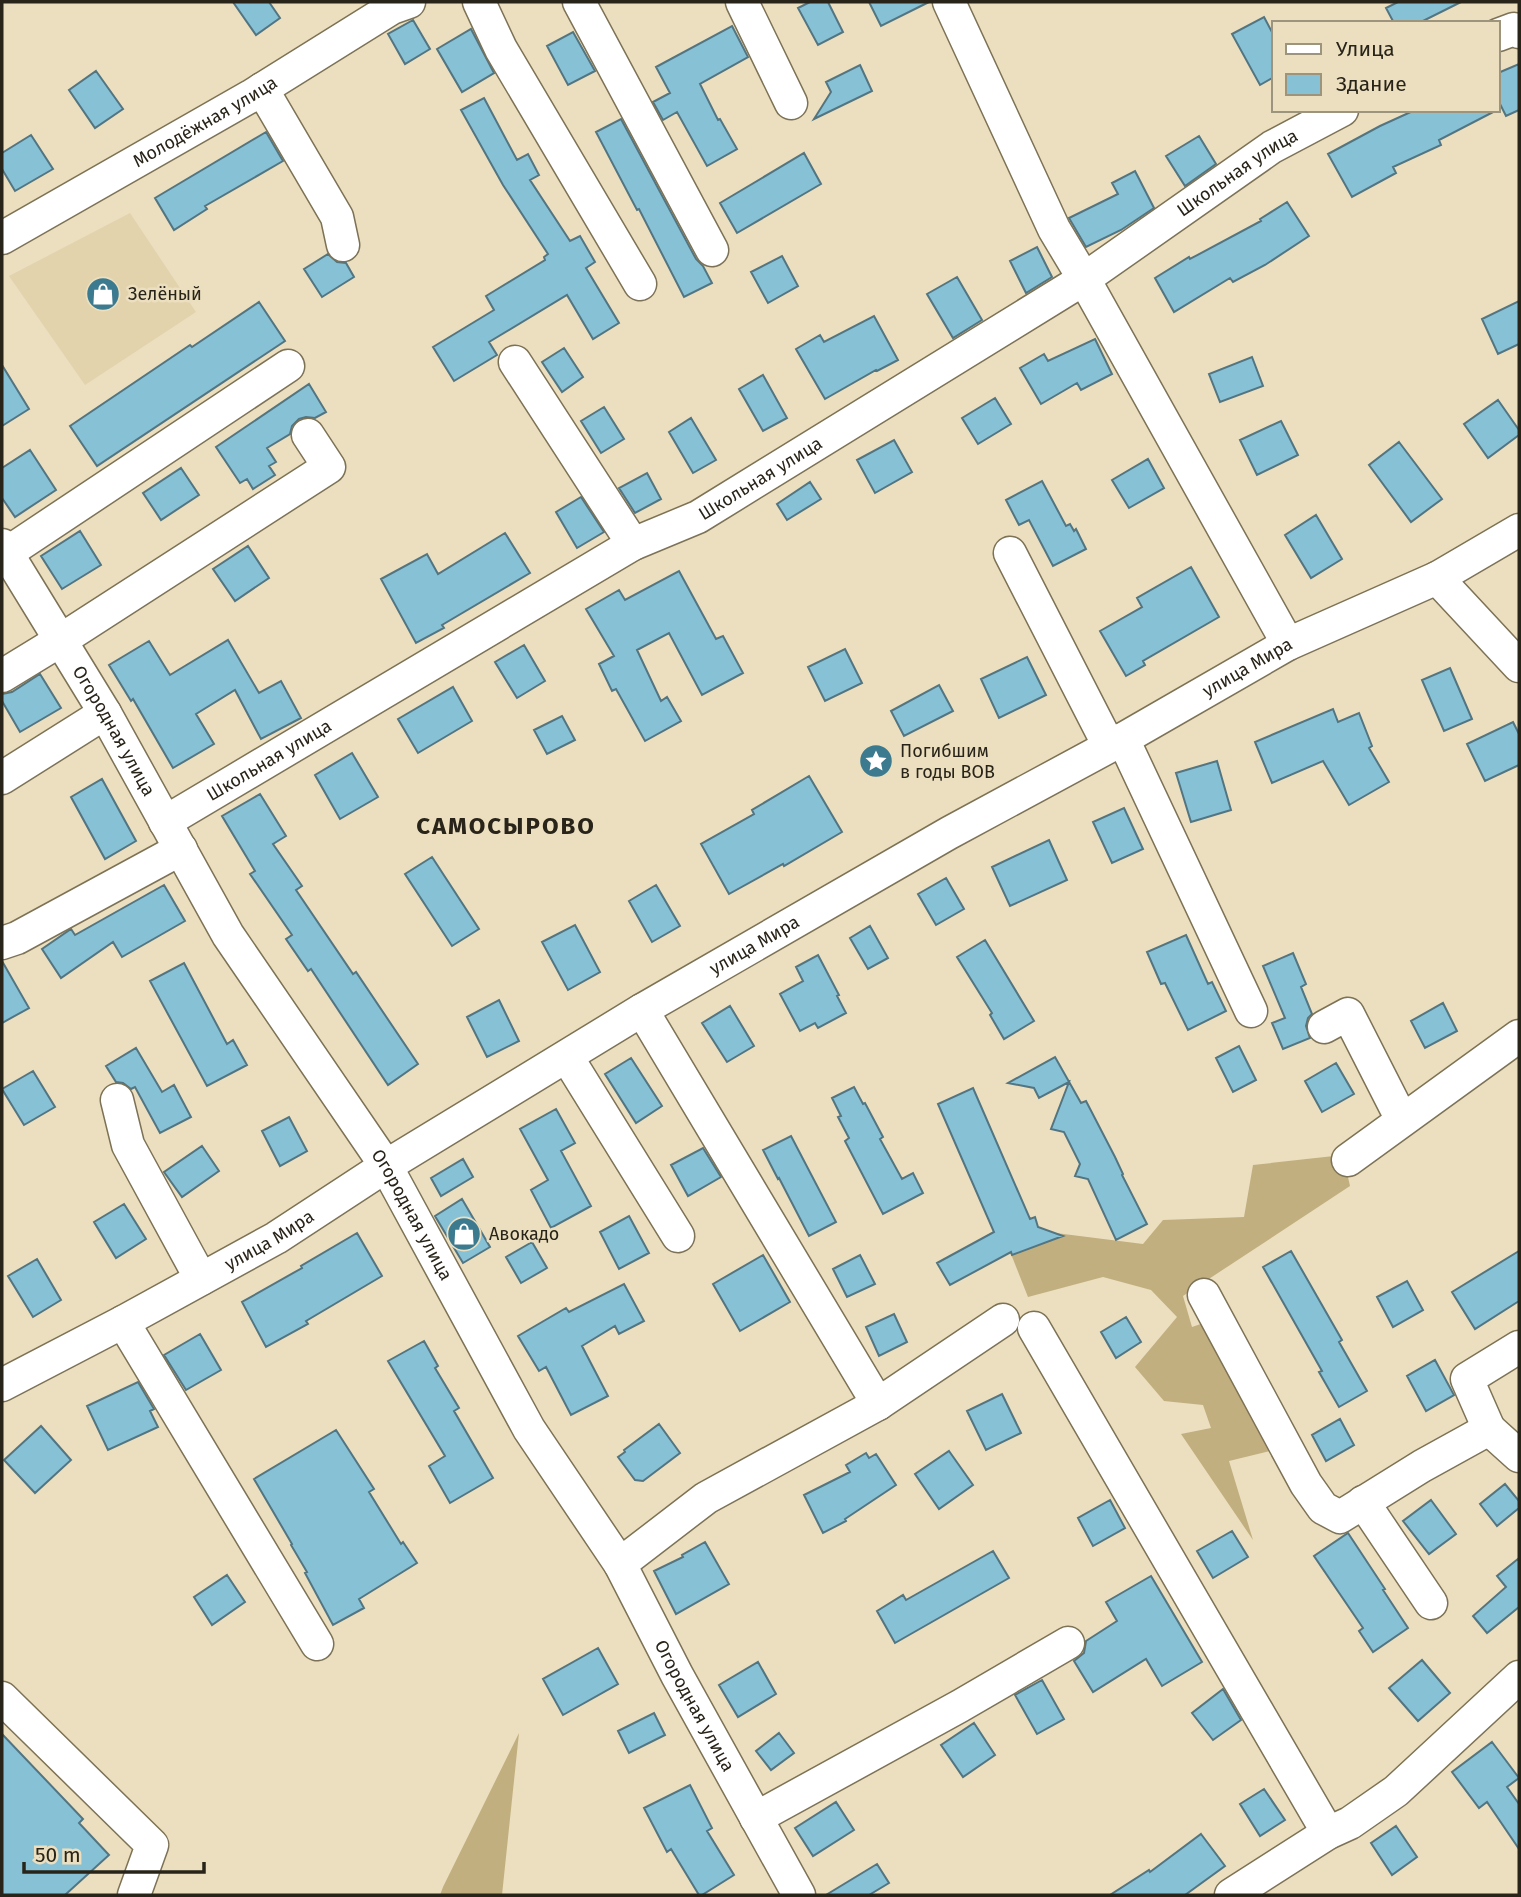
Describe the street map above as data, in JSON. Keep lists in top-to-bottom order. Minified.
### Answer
{"streets":{"street":["Молодёжная улица","Школьная улица","улица Мира","Огородная улица"]},"crossings":[["Школьная улица","Огородная улица"],["улица Мира","Огородная улица"]],"districts":["САМОСЫРОВО"],"places":{"shop":["Зелёный","Авокадо"],"place":["Погибшим в годы ВОВ"]},"legend":["Улица","Здание"],"scale_bar":"50 m"}
